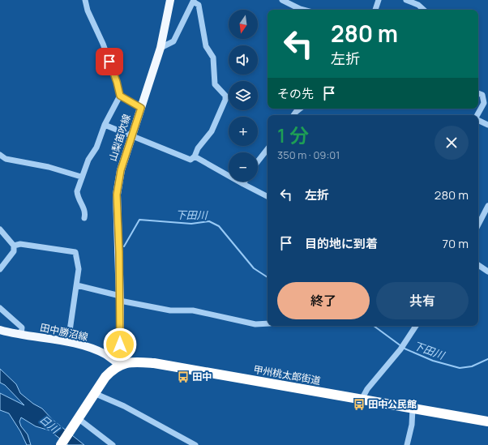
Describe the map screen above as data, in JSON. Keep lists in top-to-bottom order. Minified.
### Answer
{"streets":{"highway":["甲州桃太郎街道"],"main road":["山梨笛吹線","田中勝沼線"]},"crossings":[["山梨笛吹線","田中勝沼線"],["山梨笛吹線","甲州桃太郎街道"],["田中勝沼線","甲州桃太郎街道"]],"water":["下田川","日川"],"places":{"bus stop":["田中","田中公民館"]},"north":"bottom","page":{"map_buttons":["+","−"],"turn":["280 m","左折"],"then":"その先","heading":["1 分","350 m · 09:01"],"list":[{"name":"左折","value":"280 m"},{"name":"目的地に到着","value":"70 m"}],"buttons":["終了","共有"]}}
